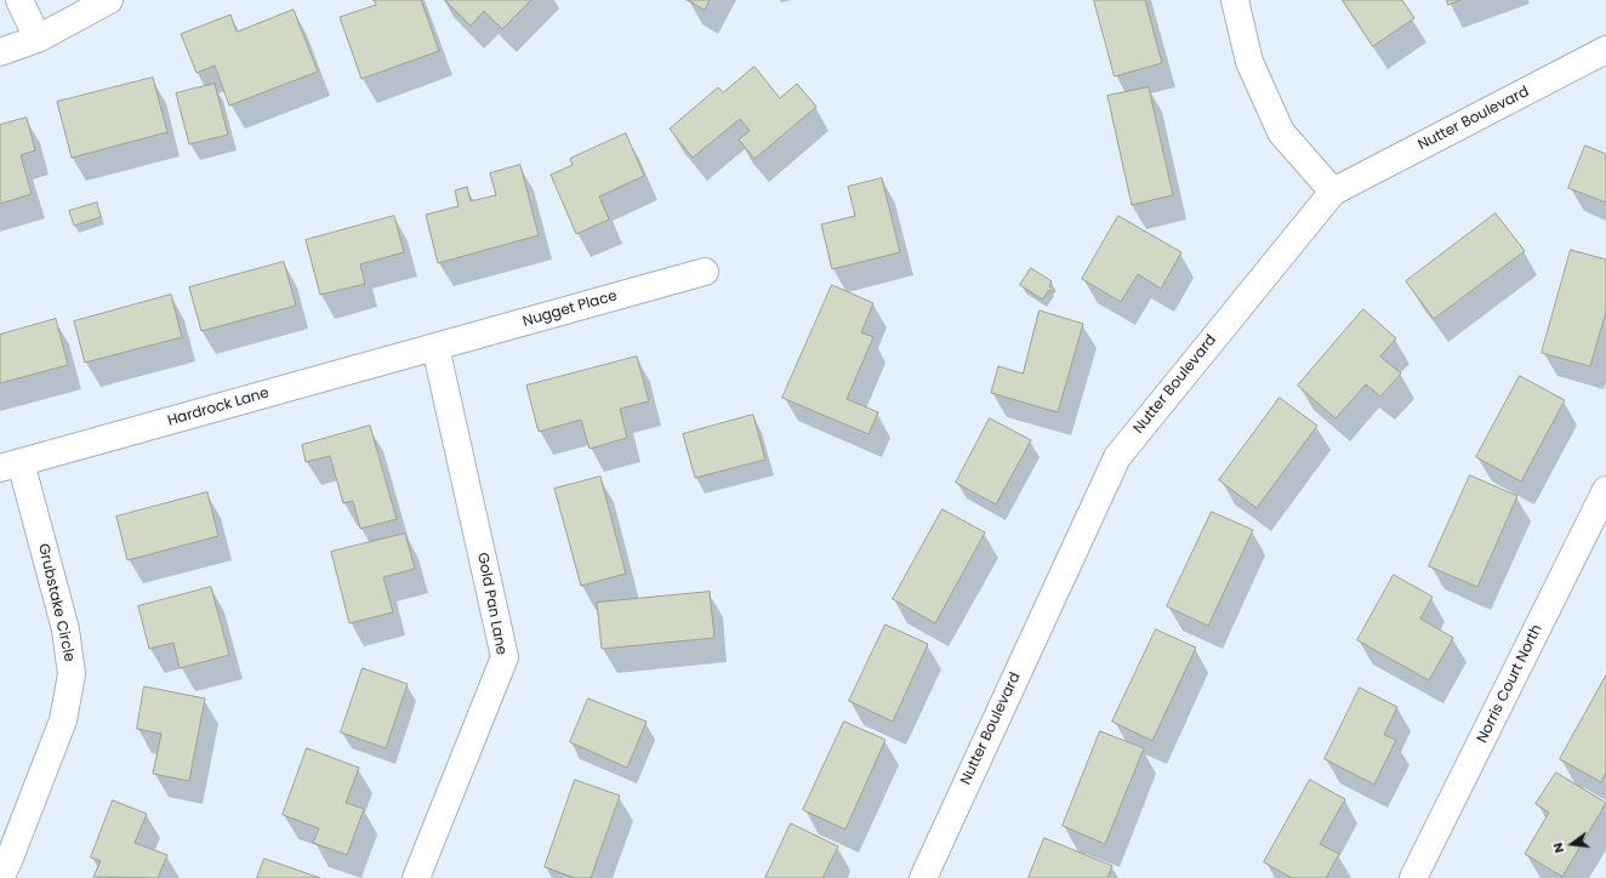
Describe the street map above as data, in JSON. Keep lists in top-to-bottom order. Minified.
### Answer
{"streets":{"street":["Nutter Boulevard","Nugget Place","Hardrock Lane","Grubstake Circle","Gold Pan Lane","Norris Court North"]},"crossings":[["Nugget Place","Hardrock Lane"],["Nugget Place","Gold Pan Lane"],["Hardrock Lane","Grubstake Circle"],["Hardrock Lane","Gold Pan Lane"]],"north":"left"}
